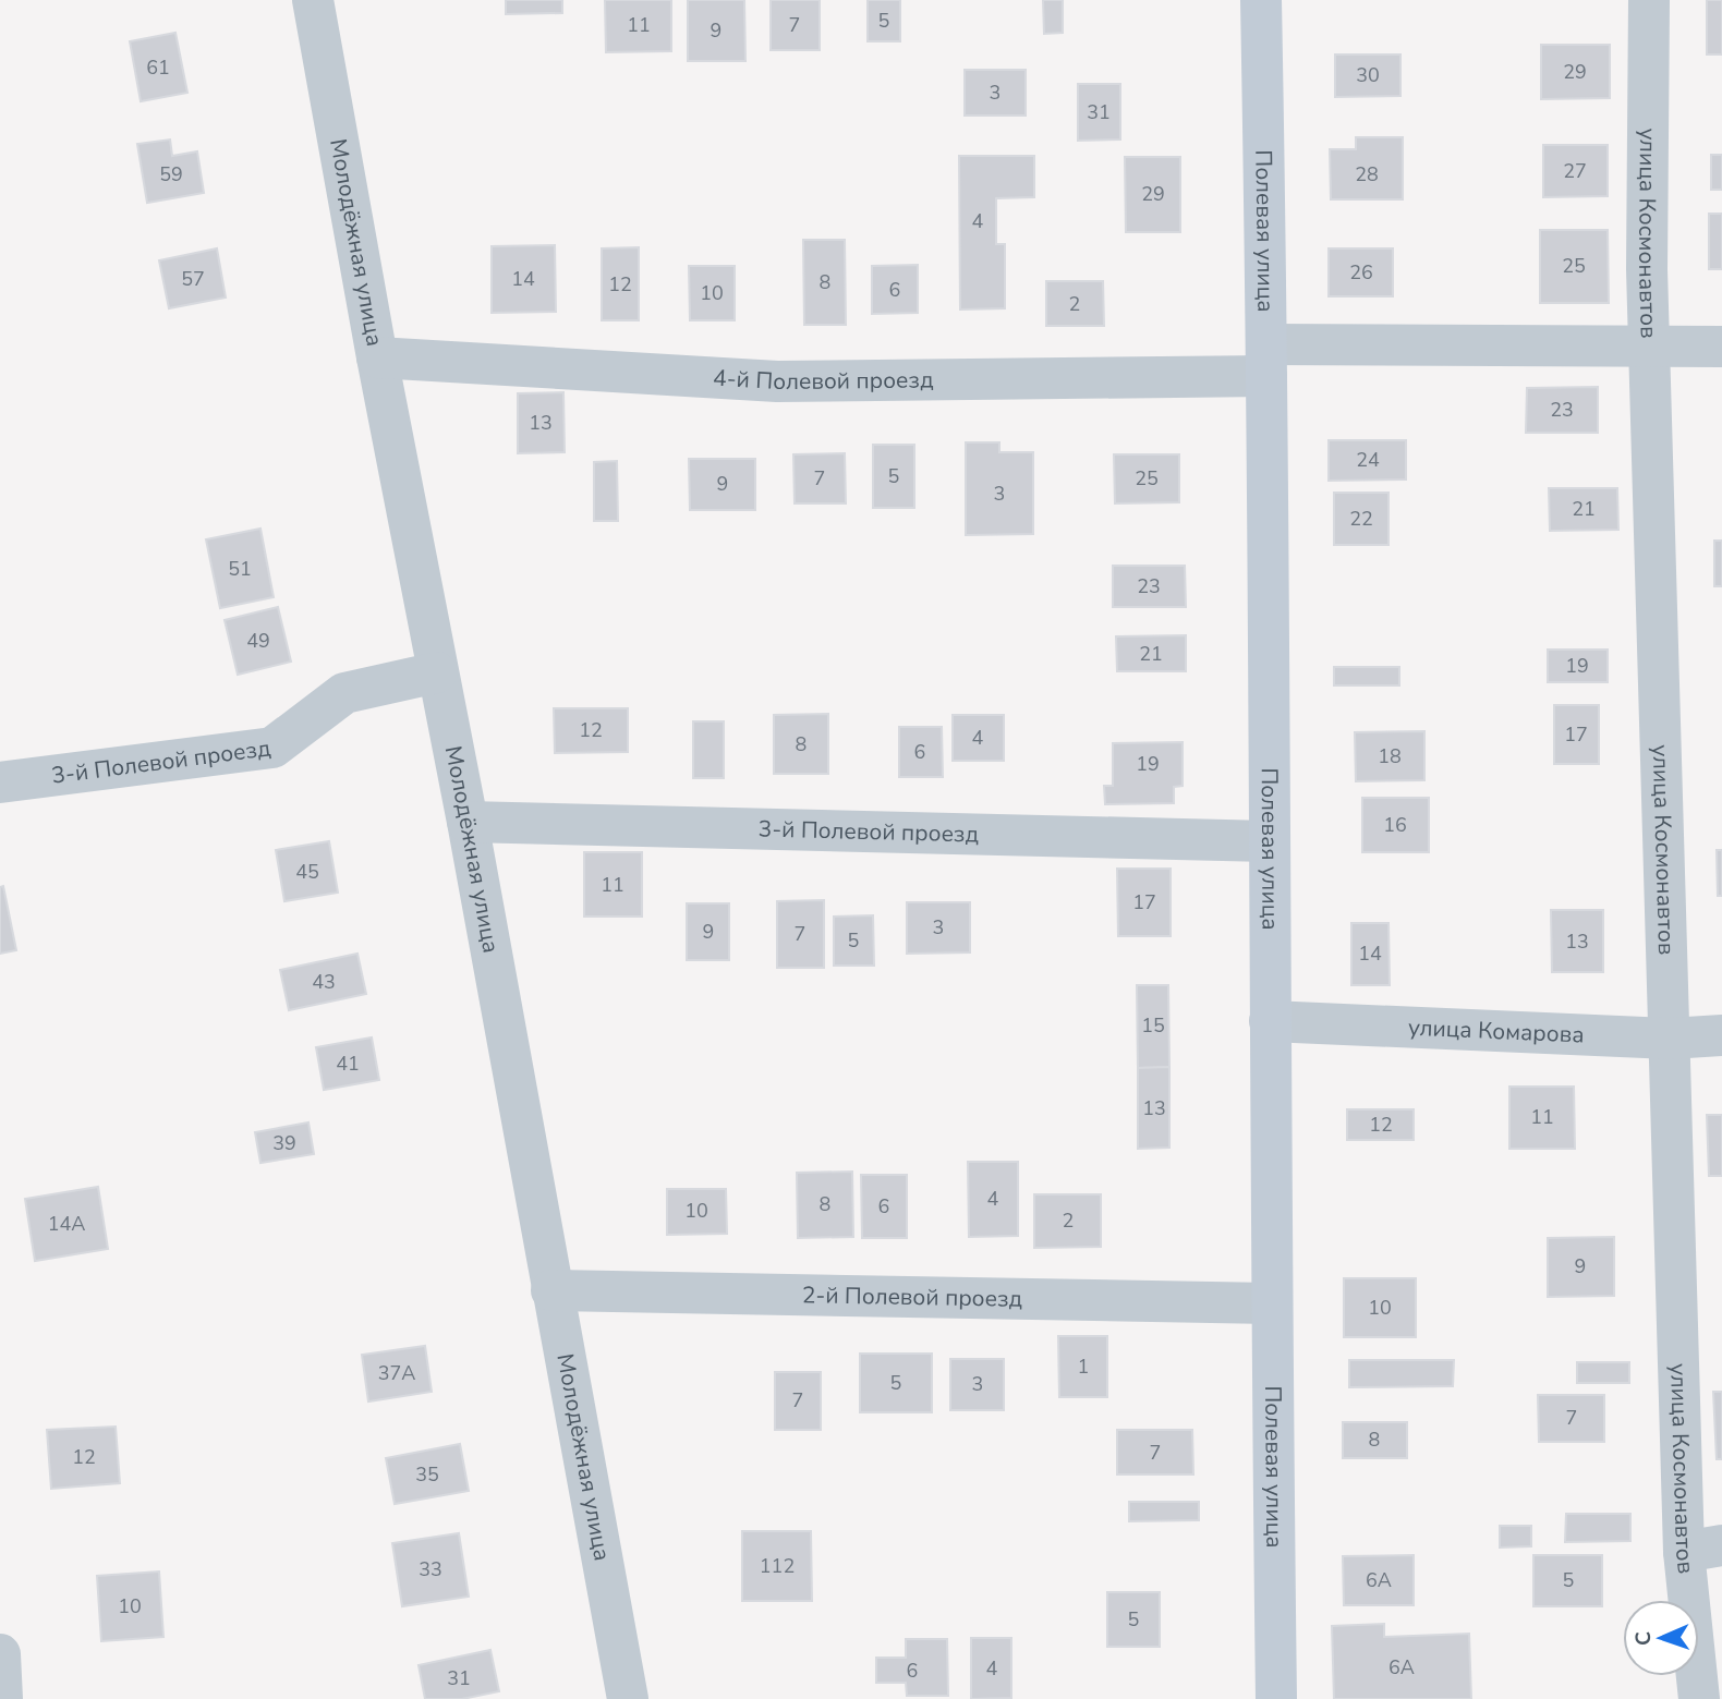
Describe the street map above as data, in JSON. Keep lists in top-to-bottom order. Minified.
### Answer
{"streets":{"street":["Полевая улица","улица Космонавтов","Молодёжная улица","4-й Полевой проезд","3-й Полевой проезд","улица Комарова","2-й Полевой проезд"]},"crossings":[["Полевая улица","4-й Полевой проезд"],["Полевая улица","3-й Полевой проезд"],["Полевая улица","улица Комарова"],["Полевая улица","2-й Полевой проезд"],["улица Космонавтов","4-й Полевой проезд"],["улица Космонавтов","улица Комарова"],["Молодёжная улица","4-й Полевой проезд"],["Молодёжная улица","3-й Полевой проезд"],["Молодёжная улица","2-й Полевой проезд"]],"house_numbers":["5","11","7","9","61","29","30","3","31","27","59","28","29","4","25","26","57","14","8","12","6","10","2","23","13","24","5","7","25","9","3","21","22","51","23","49","21","19","12","17","4","8","6","18","19","16","45","11","17","3","9","7","5","13","14","43","15","41","13","11","12","39","4","8","6","10","2","14А","9","10","1","37А","5","3","7","7","8","7","12","35","112","33","6А","5","10","5","6А","4","6","31"],"north":"left"}
